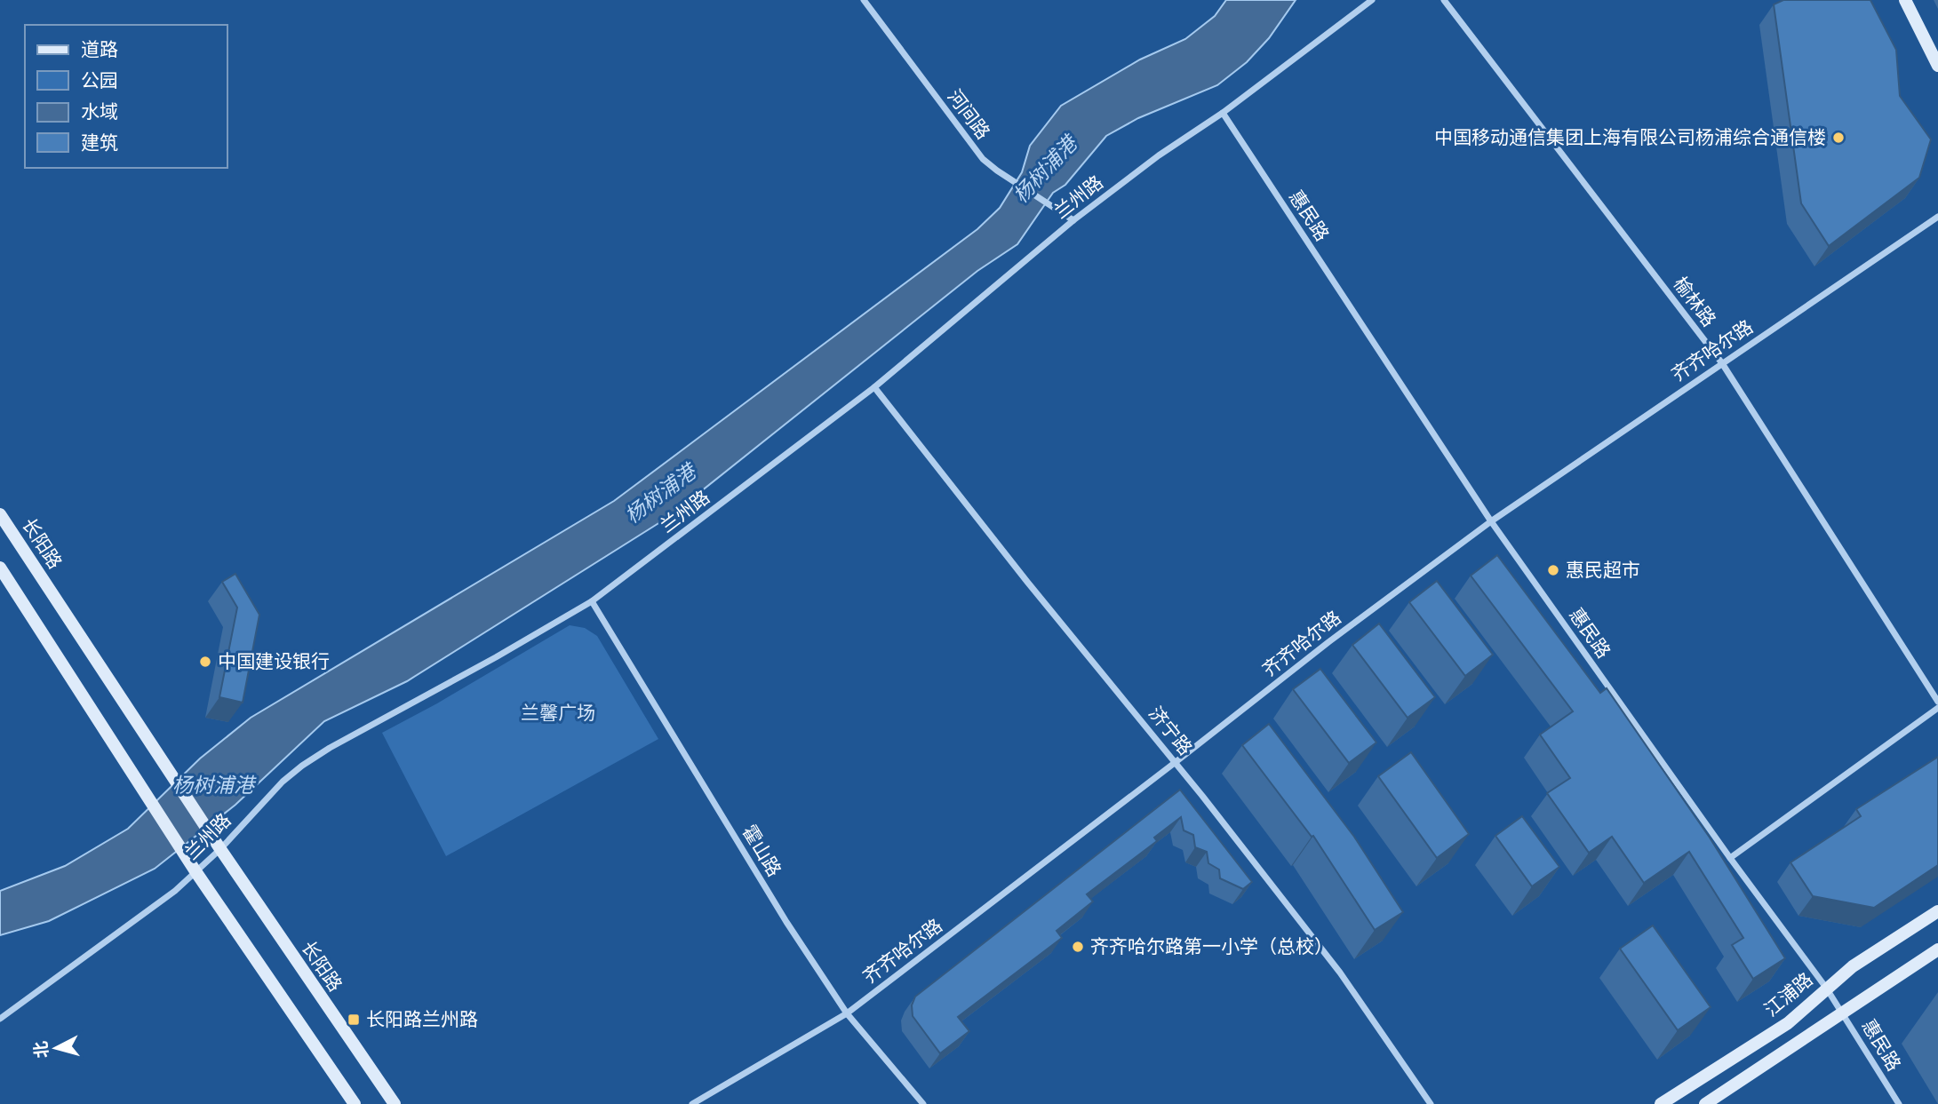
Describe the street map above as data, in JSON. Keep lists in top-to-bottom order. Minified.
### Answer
{"streets":{"main road":["长阳路","江浦路"],"street":["河间路","兰州路","惠民路","榆林路","齐齐哈尔路","济宁路","霍山路"]},"crossings":[["河间路","兰州路"],["兰州路","惠民路"],["兰州路","长阳路"],["兰州路","济宁路"],["兰州路","霍山路"],["惠民路","齐齐哈尔路"],["惠民路","江浦路"],["榆林路","齐齐哈尔路"],["齐齐哈尔路","济宁路"],["齐齐哈尔路","霍山路"]],"water":["杨树浦港"],"parks":["兰馨广场"],"places":{"other":["中国移动通信集团上海有限公司杨浦综合通信楼","惠民超市","中国建设银行","齐齐哈尔路第一小学（总校）"],"transit":["长阳路兰州路"]},"legend":["道路","公园","水域","建筑"],"north":"left"}
